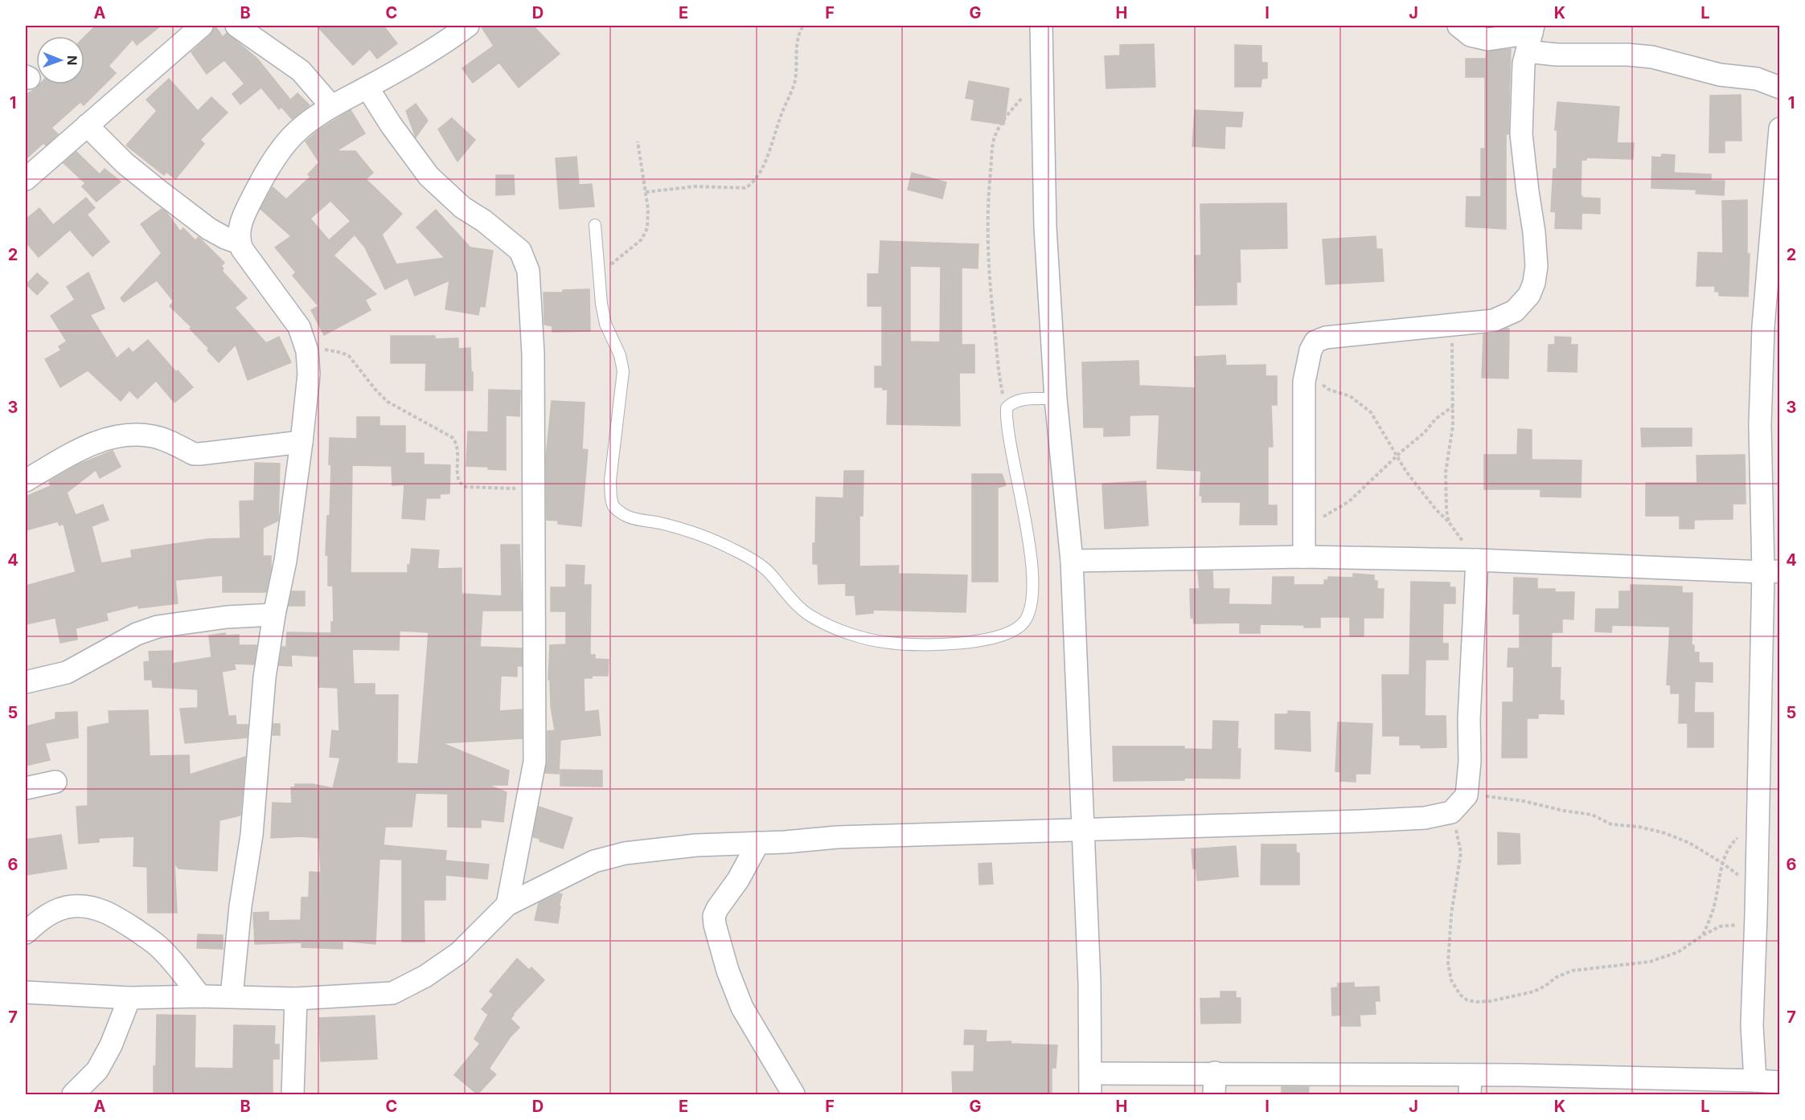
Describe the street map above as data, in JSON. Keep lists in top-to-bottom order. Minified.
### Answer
{"north":"right","grid":{"columns":["A","B","C","D","E","F","G","H","I","J","K","L"],"rows":["1","2","3","4","5","6","7"]}}
